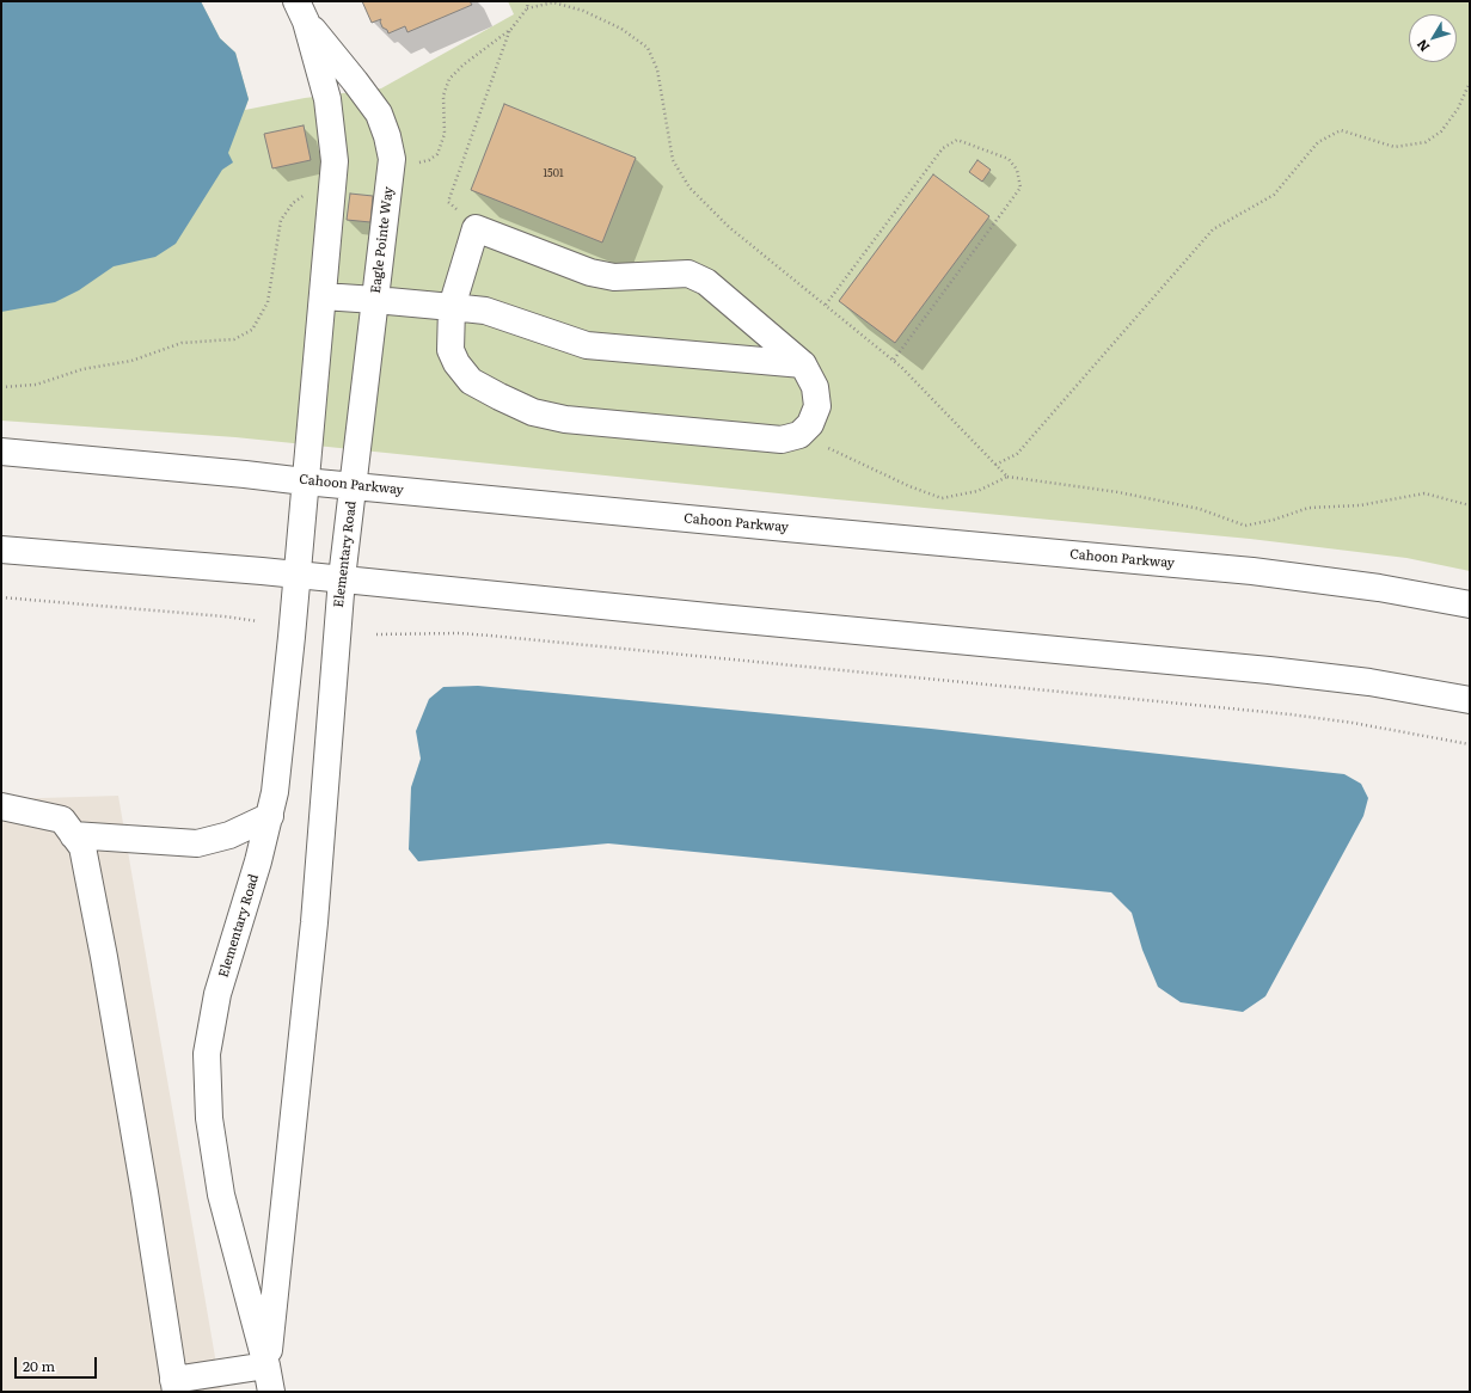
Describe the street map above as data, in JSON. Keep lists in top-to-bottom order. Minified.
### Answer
{"streets":{"street":["Eagle Pointe Way","Cahoon Parkway","Elementary Road"]},"crossings":[["Eagle Pointe Way","Cahoon Parkway"],["Eagle Pointe Way","Elementary Road"],["Cahoon Parkway","Elementary Road"]],"house_numbers":["1501"],"scale_bar":"20 m","north":"bottom left"}
